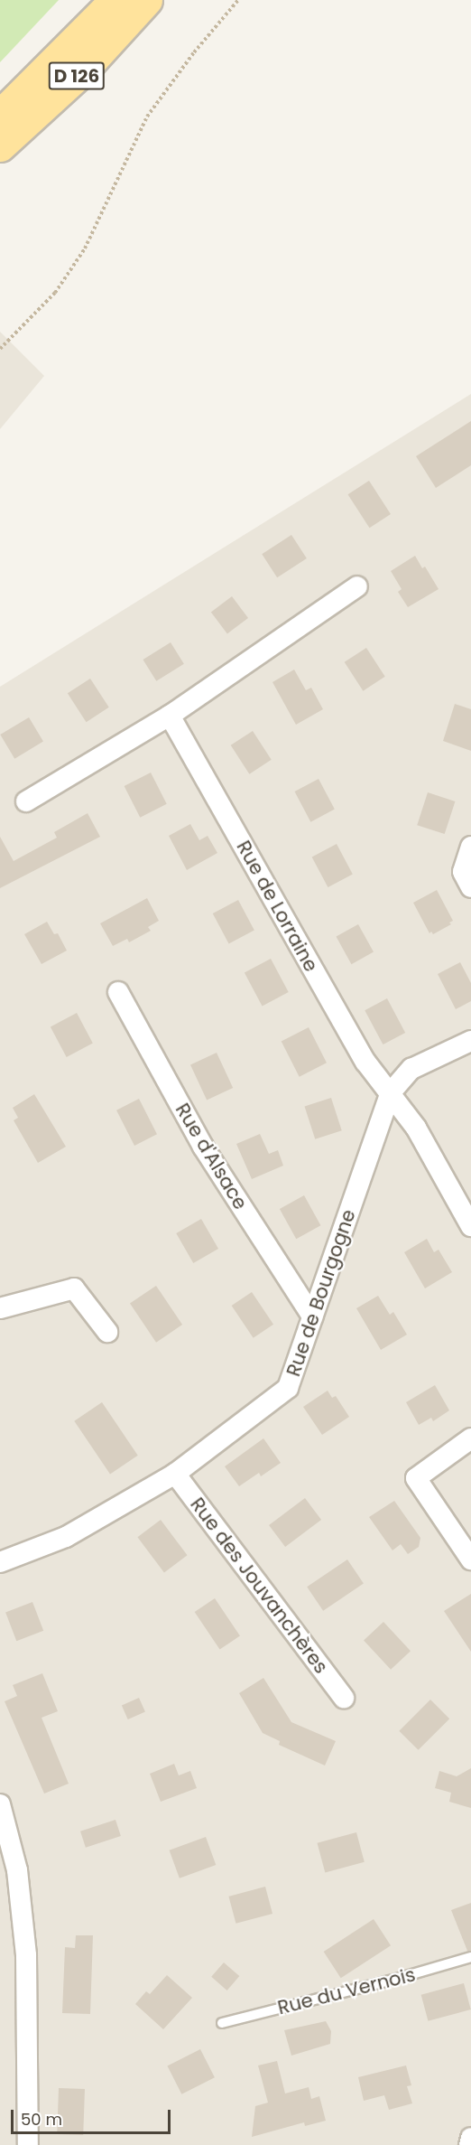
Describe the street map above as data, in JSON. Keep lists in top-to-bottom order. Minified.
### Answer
{"streets":{"main road":["D 126"],"street":["Rue de Lorraine","Rue d'Alsace","Rue de Bourgogne","Rue des Jouvanchères"],"lane":["Rue du Vernois"]},"crossings":[["Rue de Lorraine","Rue de Bourgogne"],["Rue d'Alsace","Rue de Bourgogne"],["Rue de Bourgogne","Rue des Jouvanchères"]],"scale_bar":"50 m"}
